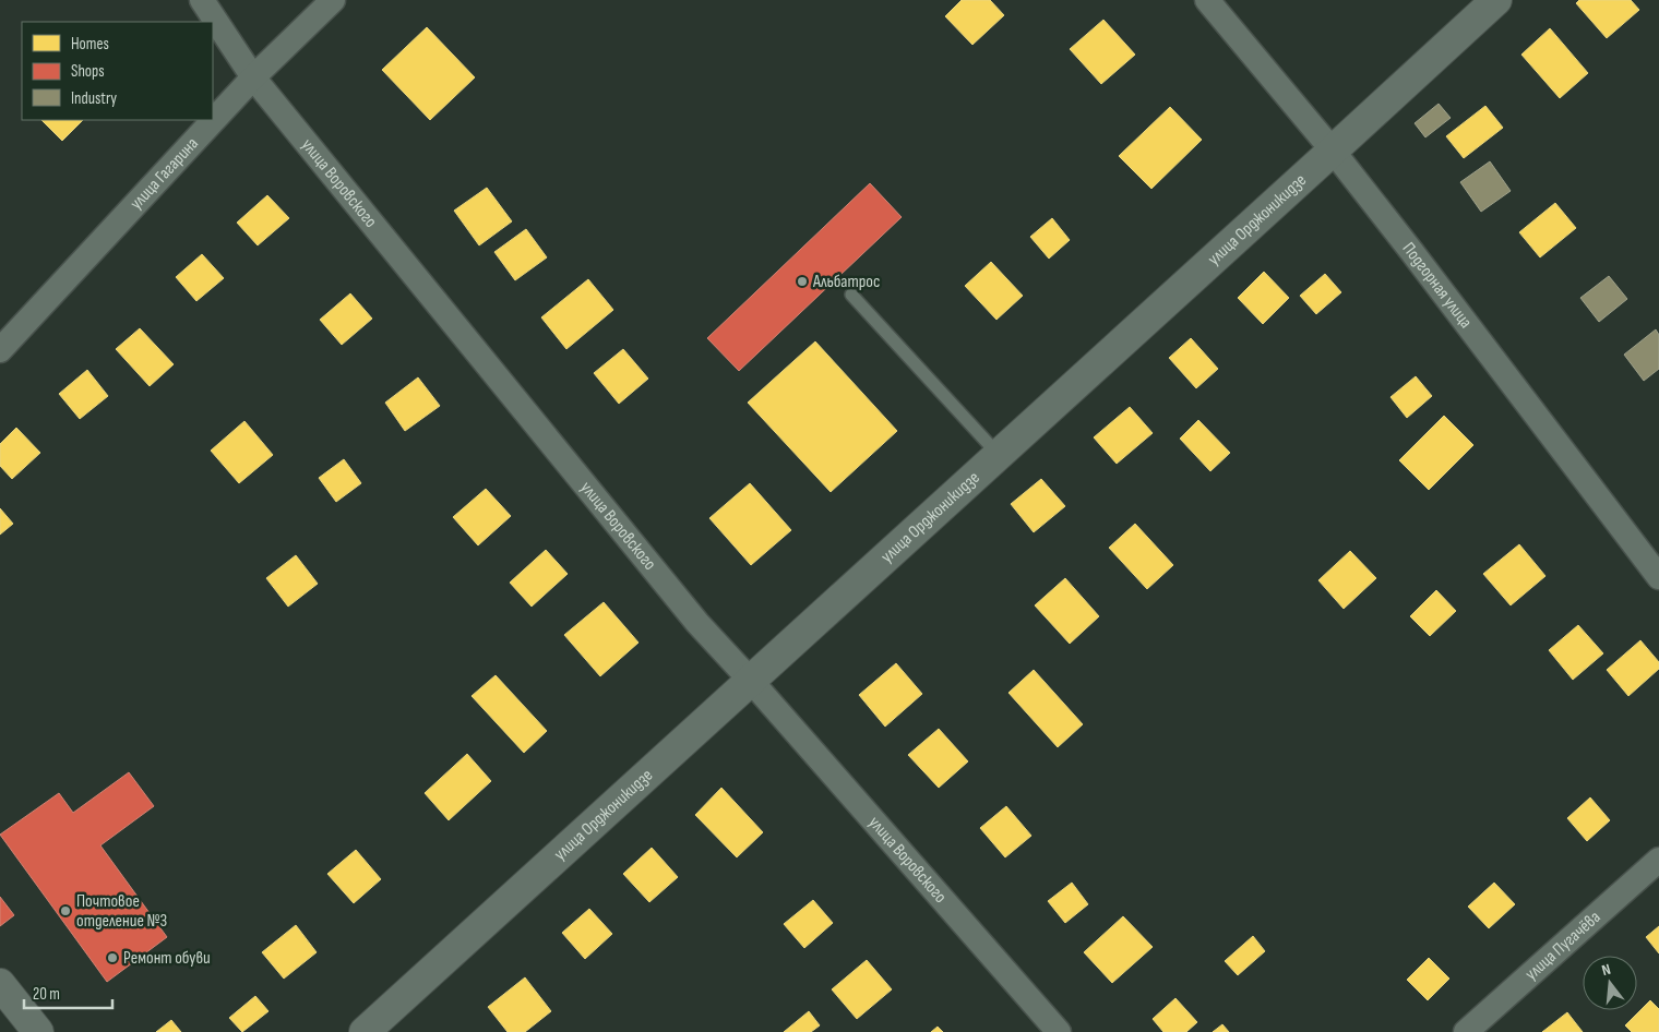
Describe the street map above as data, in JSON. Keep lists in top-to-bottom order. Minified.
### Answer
{"streets":{"street":["улица Гагарина","улица Воровского","улица Орджоникидзе","Подгорная улица","улица Пугачёва"]},"crossings":[["улица Гагарина","улица Воровского"],["улица Воровского","улица Орджоникидзе"],["улица Орджоникидзе","Подгорная улица"]],"places":["Альбатрос","Почтовое отделение №3","Ремонт обуви"],"legend":["Homes","Shops","Industry"],"scale_bar":"20 m","north":"top"}
